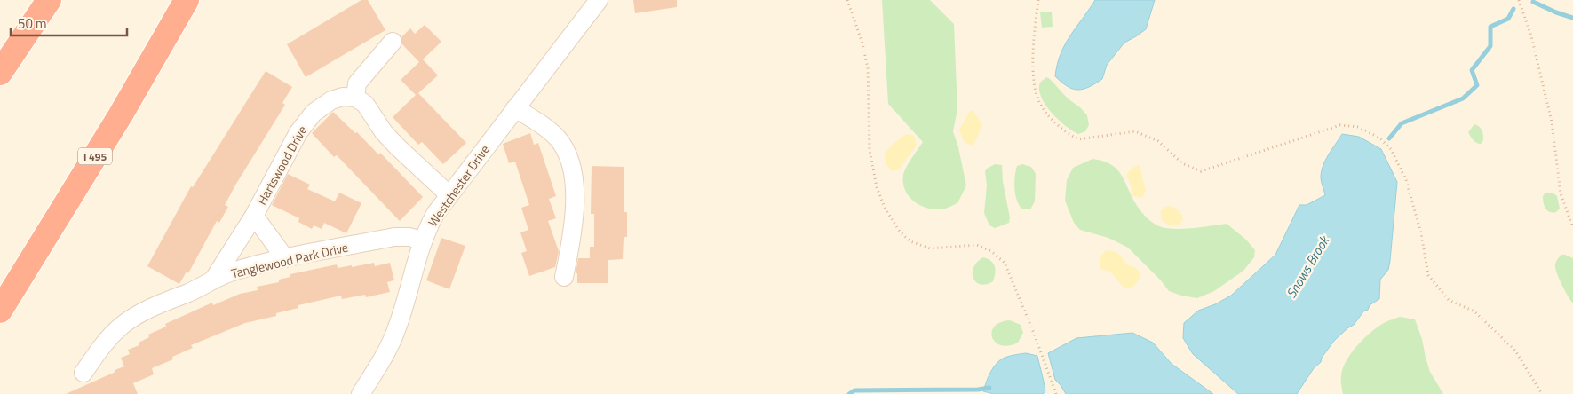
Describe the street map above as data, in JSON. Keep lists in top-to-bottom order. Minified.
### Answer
{"streets":{"highway":["I 495"],"street":["Hartswood Drive","Westchester Drive","Tanglewood Park Drive"]},"crossings":[["Hartswood Drive","Tanglewood Park Drive"],["Westchester Drive","Tanglewood Park Drive"]],"water":["Snows Brook"],"scale_bar":"50 m"}
